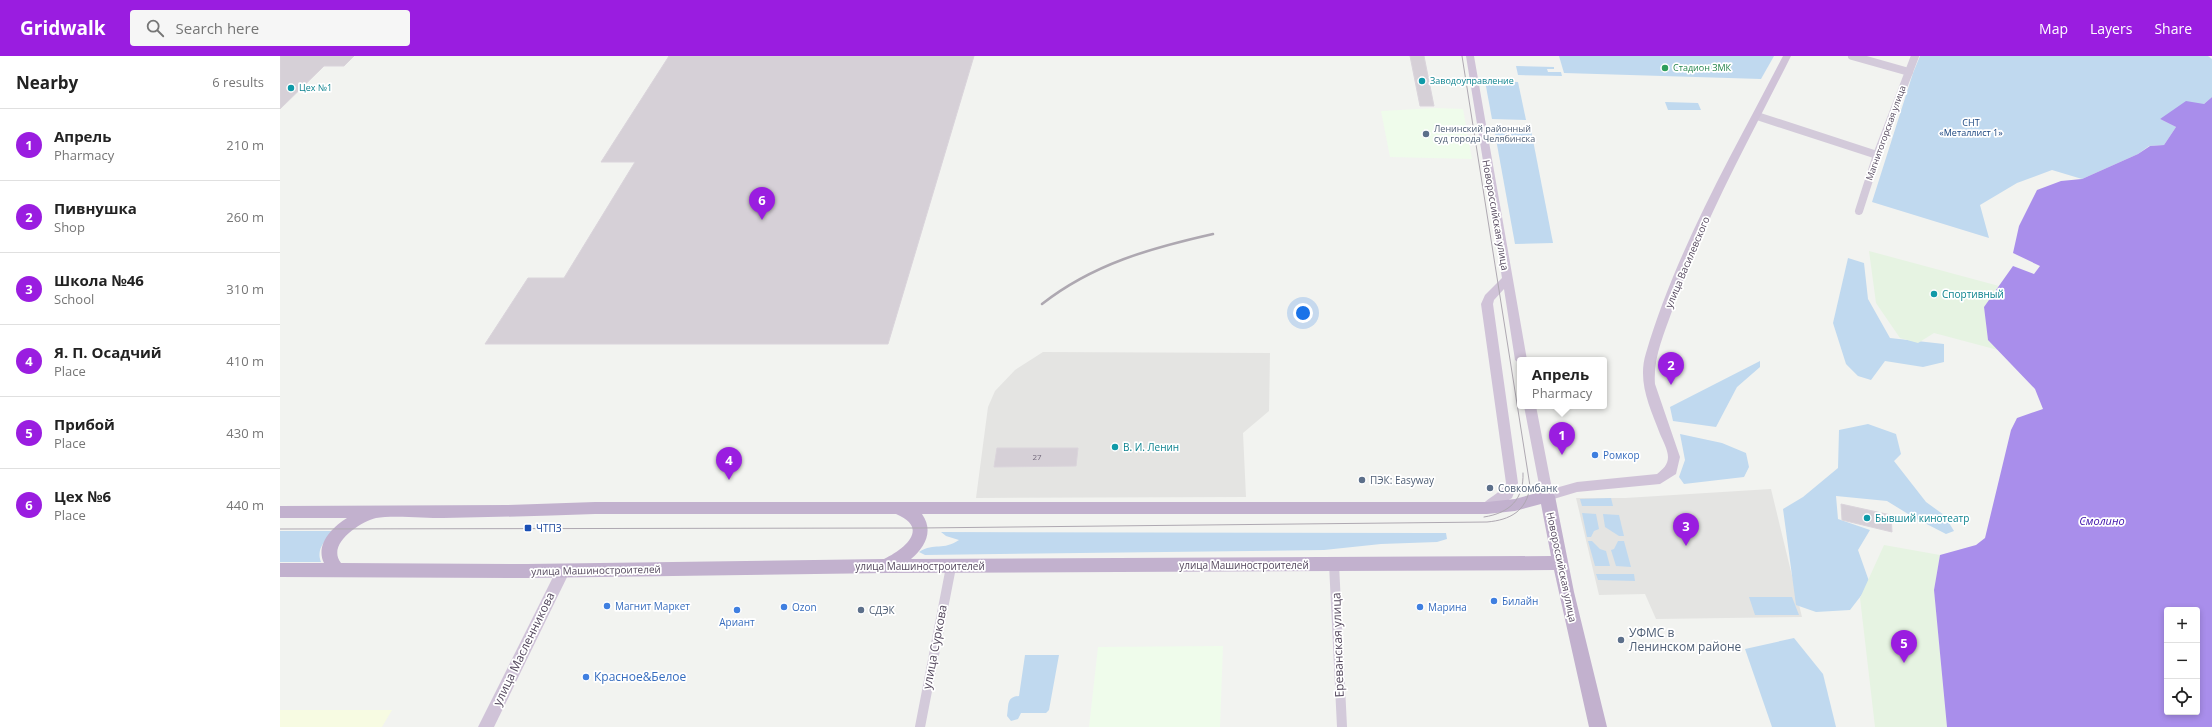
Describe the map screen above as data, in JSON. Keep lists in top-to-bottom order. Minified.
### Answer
{"streets":{"main road":["Новороссийская улица","улица Машиностроителей"],"street":["Магнитогорская улица","улица Василевского","Ереванская улица","улица Суркова","улица Масленникова"]},"crossings":[["Новороссийская улица","улица Василевского"],["Новороссийская улица","улица Машиностроителей"],["улица Машиностроителей","Ереванская улица"],["улица Машиностроителей","улица Суркова"],["улица Машиностроителей","улица Масленникова"]],"water":["Смолино"],"parks":["СНТ «Металлист 1»"],"places":{"other":["Стадион ЗМК","Заводоуправление","Цех №1","Ленинский районный суд города Челябинска","Спортивный","В. И. Ленин","Ромкор","ПЭК: Easyway","Совкомбанк","Бывший кинотеатр","Билайн","Магнит Маркет","Ozon","Марина","Ариант","СДЭК","УФМС в Ленинском районе","Красное&Белое"],"transit":["ЧТПЗ"]},"house_numbers":["27"],"page":{"header":"Gridwalk","search":"Search here","nav":["Map","Layers","Share"],"heading":["Nearby","6 results"],"list":[{"mark":"1","name":"Апрель","note":"Pharmacy","value":"210 m"},{"mark":"2","name":"Пивнушка","note":"Shop","value":"260 m"},{"mark":"3","name":"Школа №46","note":"School","value":"310 m"},{"mark":"4","name":"Я. П. Осадчий","note":"Place","value":"410 m"},{"mark":"5","name":"Прибой","note":"Place","value":"430 m"},{"mark":"6","name":"Цех №6","note":"Place","value":"440 m"}],"pins":["6","2","1","4","3","5"],"popup":["Апрель","Pharmacy"],"map_buttons":["+","−"]}}
